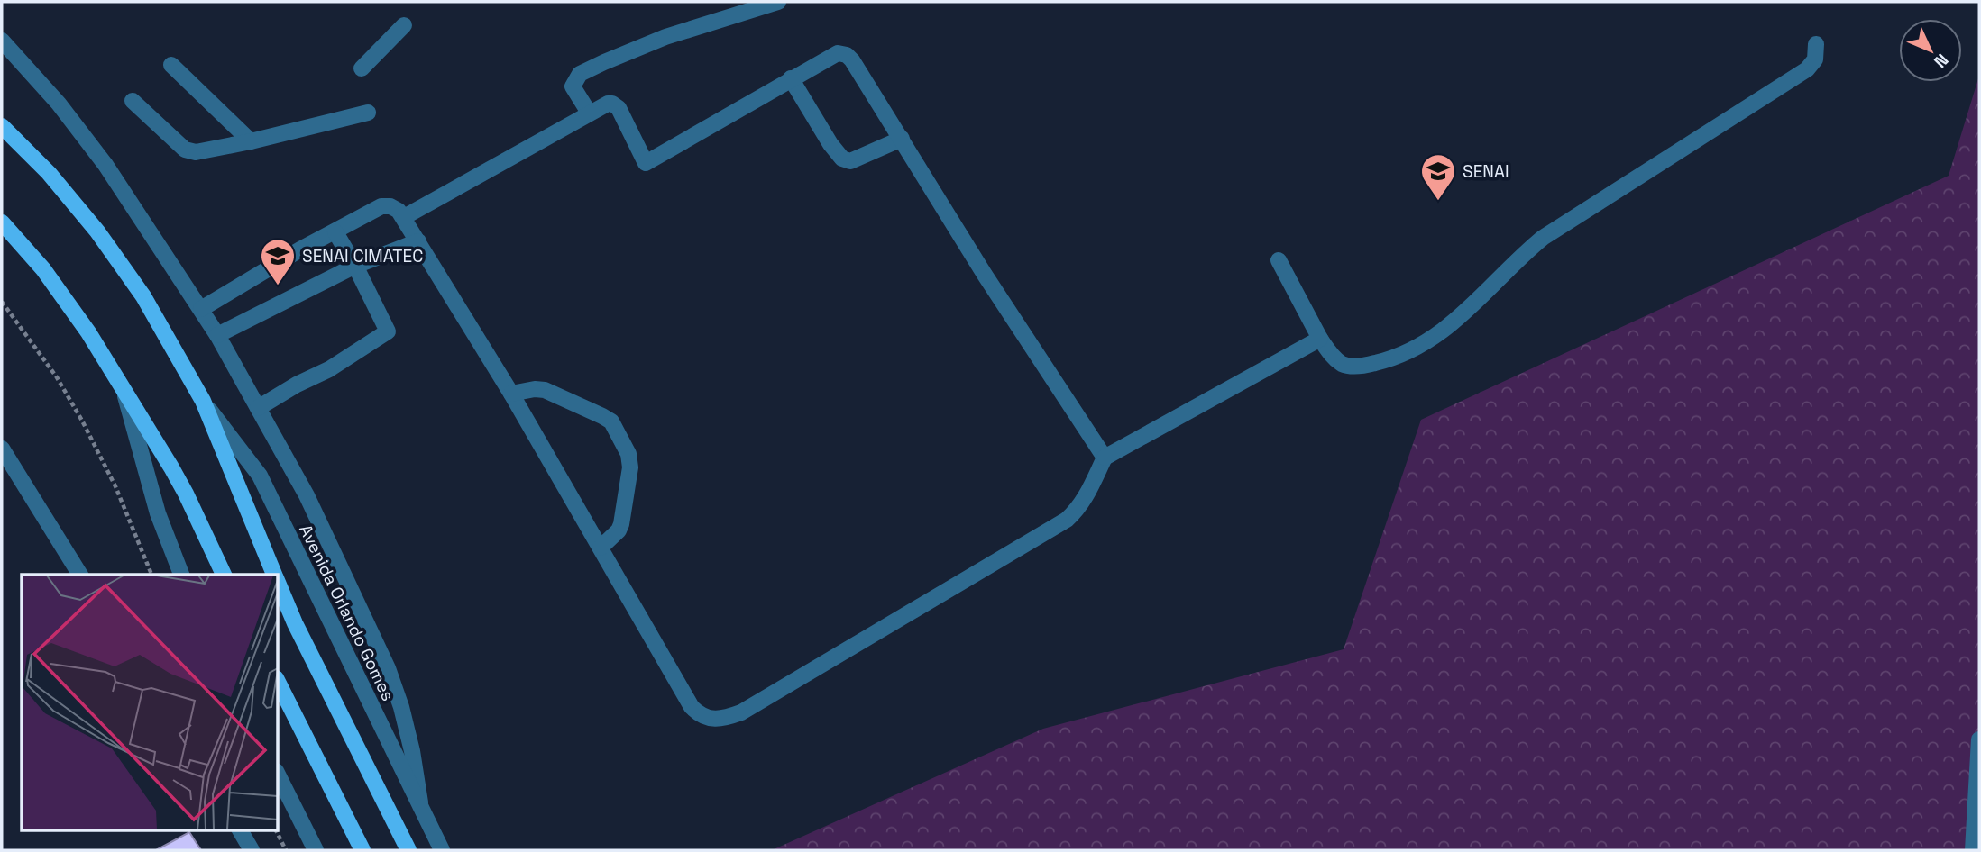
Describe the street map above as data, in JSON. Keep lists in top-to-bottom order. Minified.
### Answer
{"streets":{"main road":["Avenida Orlando Gomes"]},"places":{"school or university":["SENAI","SENAI CIMATEC"]},"north":"bottom right"}
